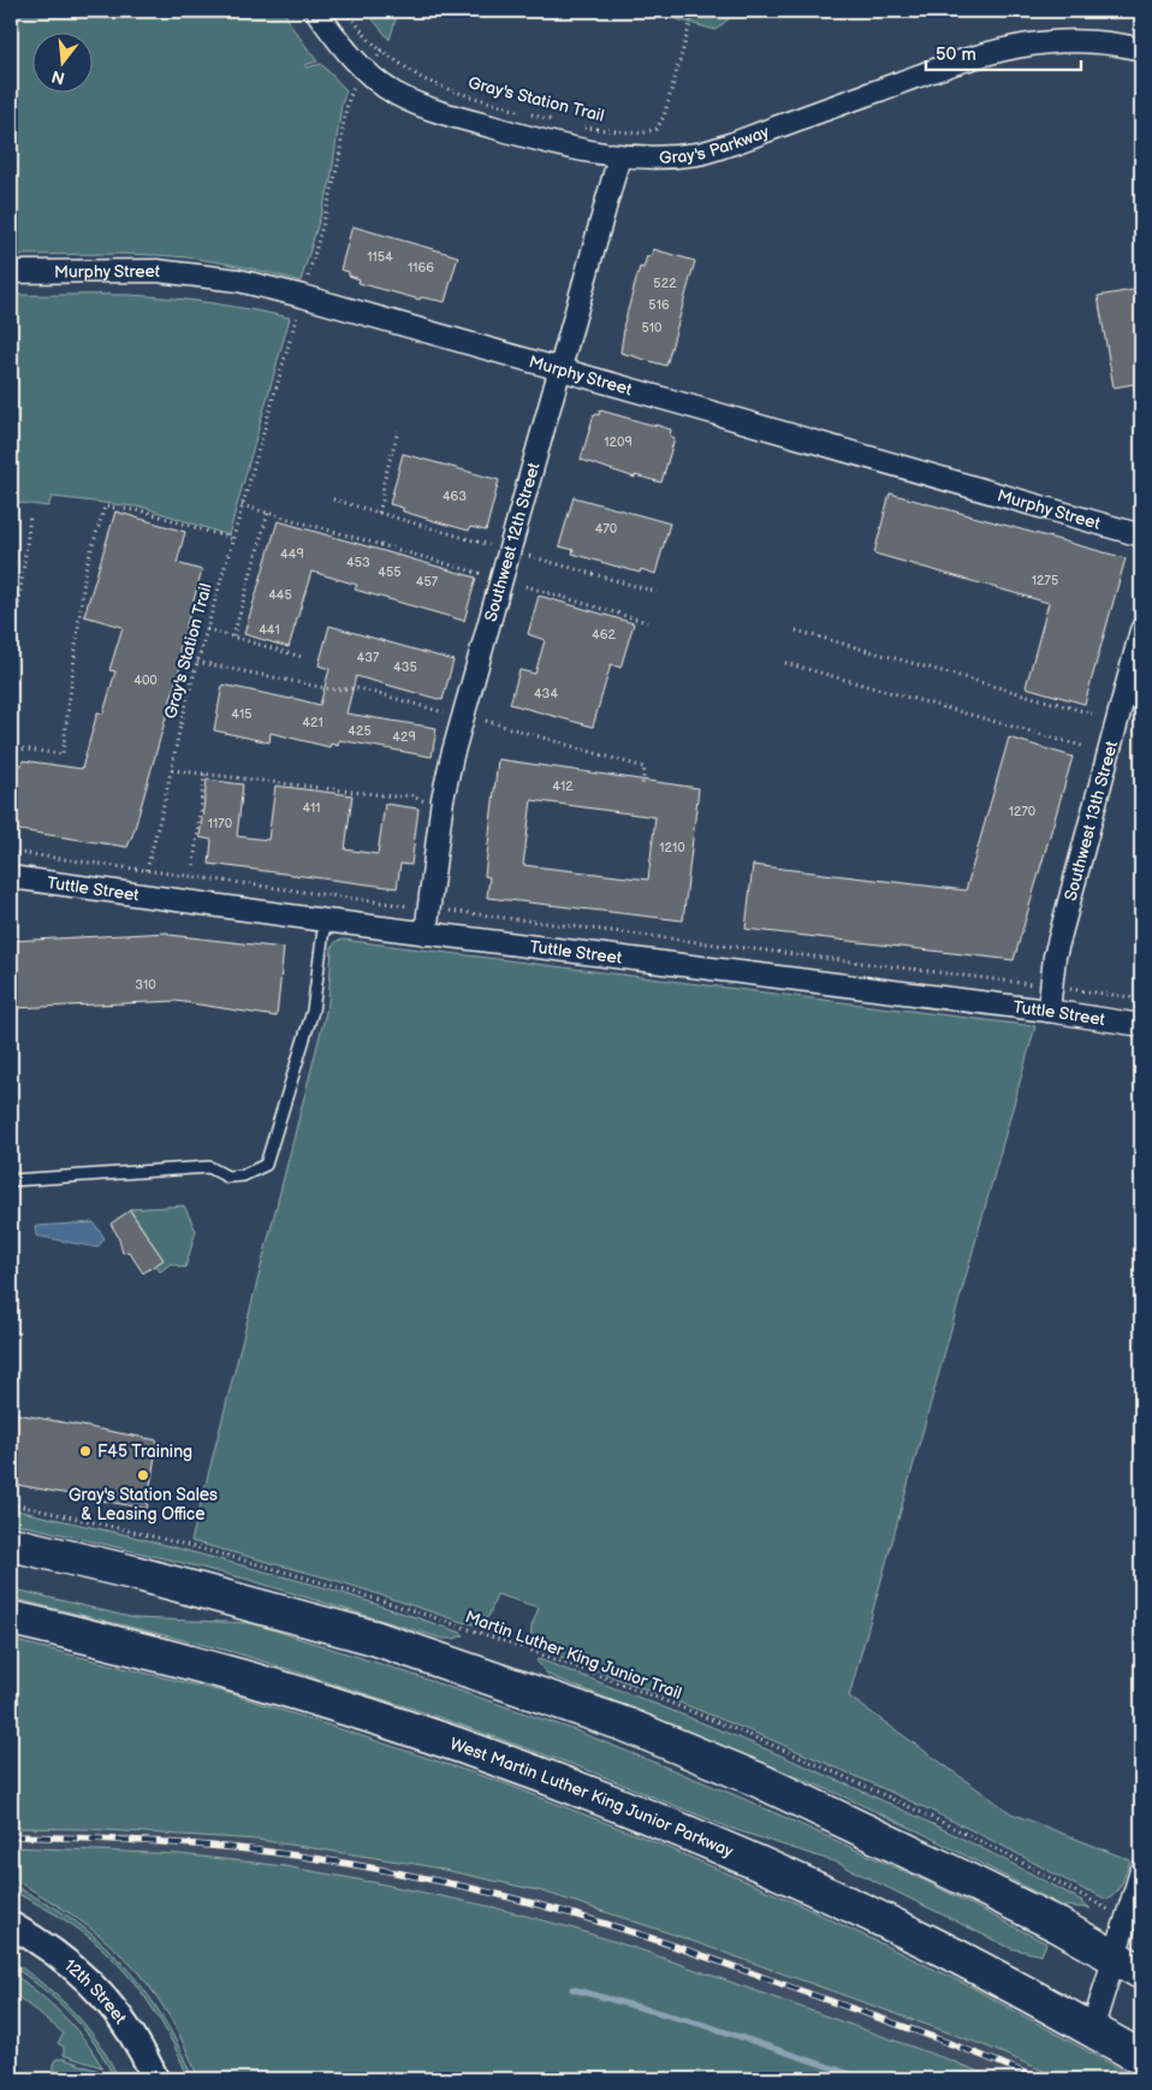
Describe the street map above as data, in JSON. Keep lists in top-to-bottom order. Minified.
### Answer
{"streets":{"main road":["West Martin Luther King Junior Parkway"],"street":["Gray's Parkway","Murphy Street","Southwest 12th Street","Southwest 13th Street","Tuttle Street","12th Street"],"path":["Gray's Station Trail","Martin Luther King Junior Trail"]},"crossings":[["Gray's Parkway","Southwest 12th Street"],["Murphy Street","Southwest 12th Street"],["Southwest 12th Street","Tuttle Street"],["Southwest 13th Street","Tuttle Street"]],"places":["F45 Training","Gray's Station Sales & Leasing Office"],"house_numbers":["1154","1166","522","516","510","1209","463","470","449","453","455","1275","457","445","441","462","437","435","400","434","415","421","425","429","412","411","1270","1170","1210","310"],"scale_bar":"50 m","north":"bottom"}
